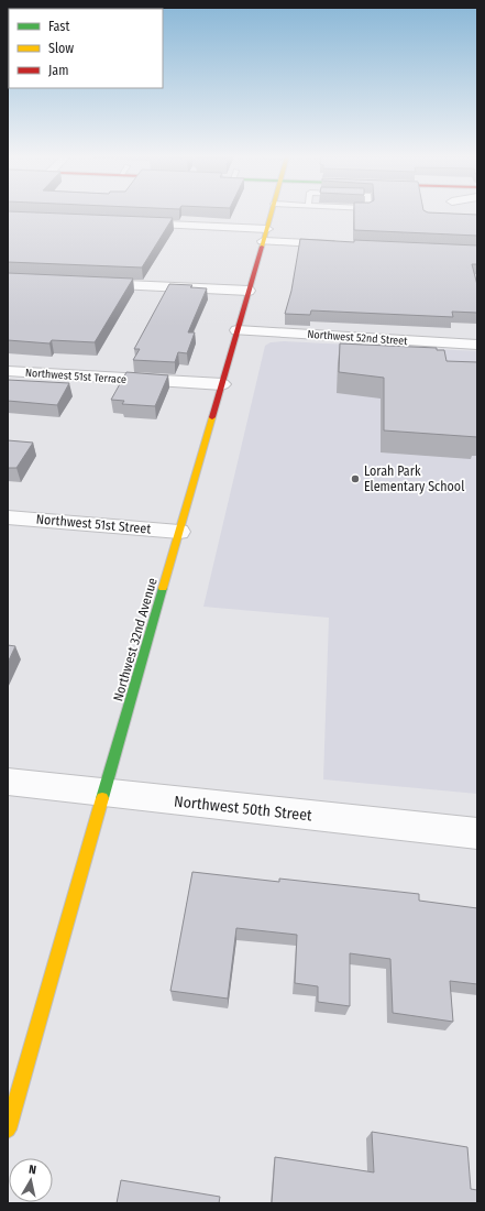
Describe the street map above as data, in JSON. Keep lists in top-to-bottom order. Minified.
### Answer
{"streets":{"main road":["Northwest 32nd Avenue"],"street":["Northwest 52nd Street","Northwest 51st Terrace","Northwest 51st Street","Northwest 50th Street"]},"crossings":[["Northwest 52nd Street","Northwest 32nd Avenue"],["Northwest 51st Terrace","Northwest 32nd Avenue"],["Northwest 51st Street","Northwest 32nd Avenue"],["Northwest 32nd Avenue","Northwest 50th Street"]],"places":["Lorah Park Elementary School"],"legend":["Fast","Slow","Jam"],"north":"top"}
